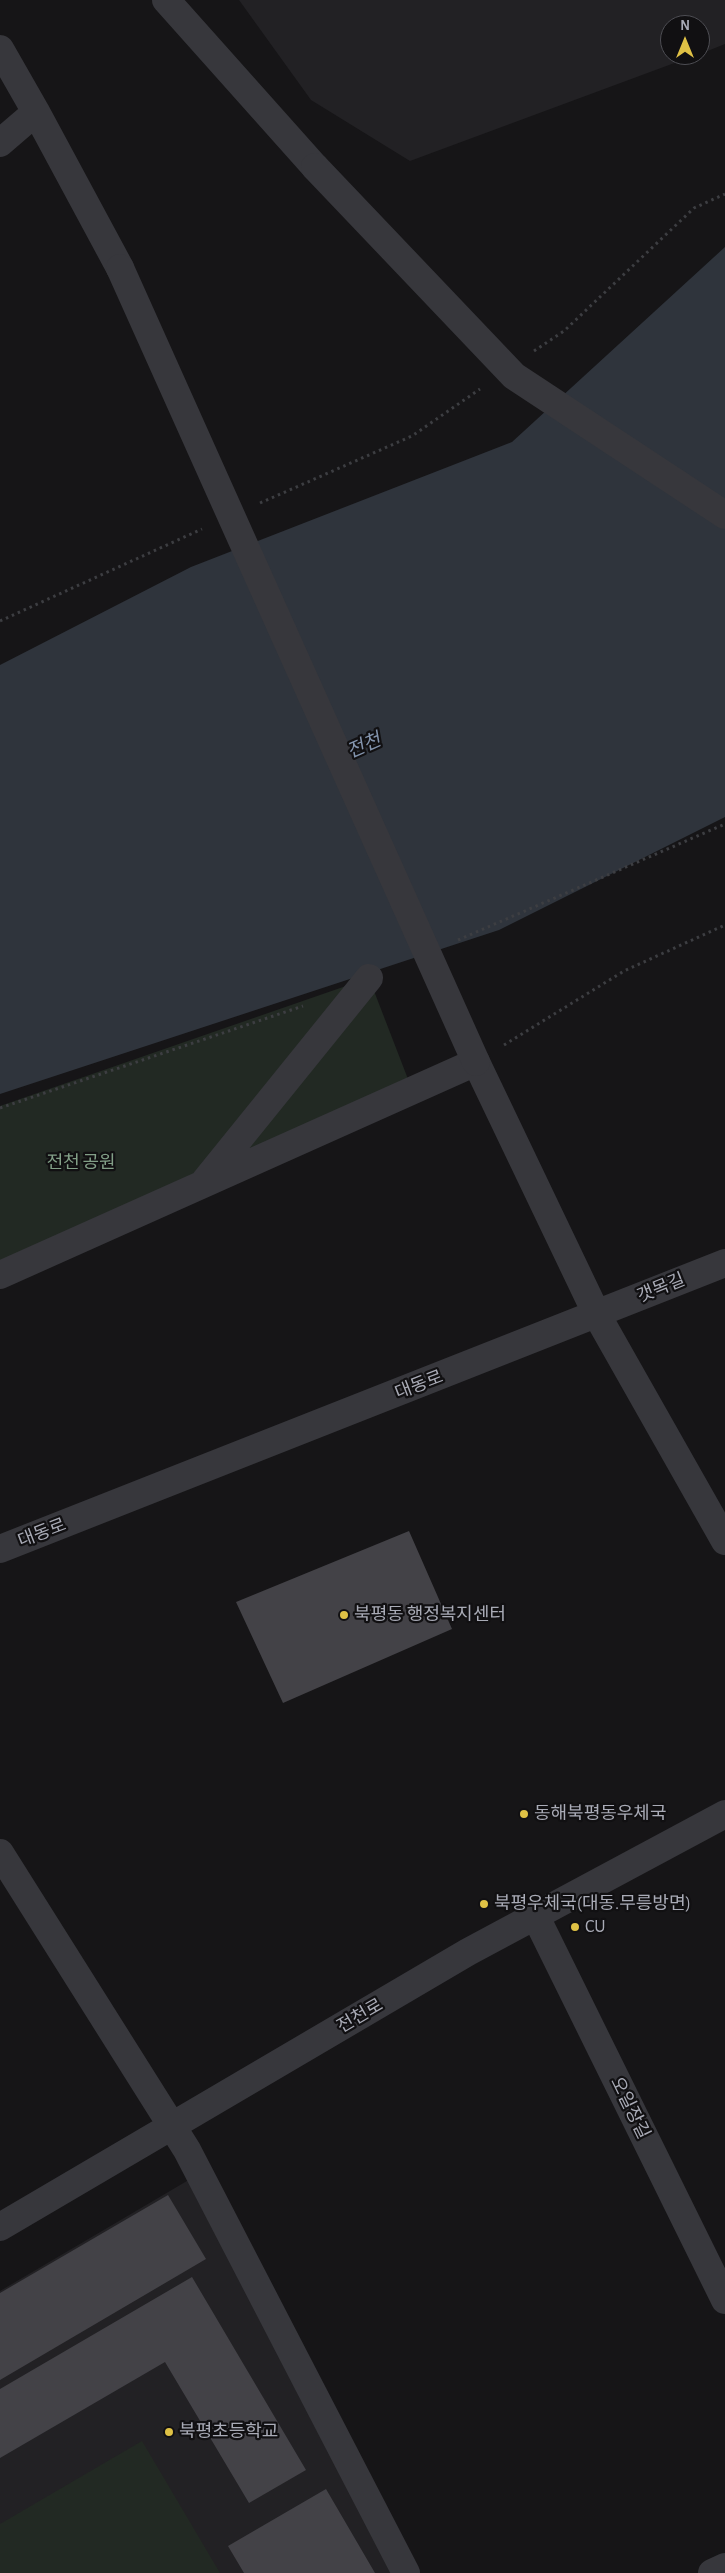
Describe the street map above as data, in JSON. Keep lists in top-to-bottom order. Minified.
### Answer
{"streets":{"street":["갯목길","대동로","전천로","오일장길"]},"crossings":[["갯목길","대동로"],["전천로","오일장길"]],"water":["전천"],"parks":["전천 공원"],"places":["북평동 행정복지센터","동해북평동우체국","북평우체국(대동.무릉방면)","CU","북평초등학교"],"north":"top"}
